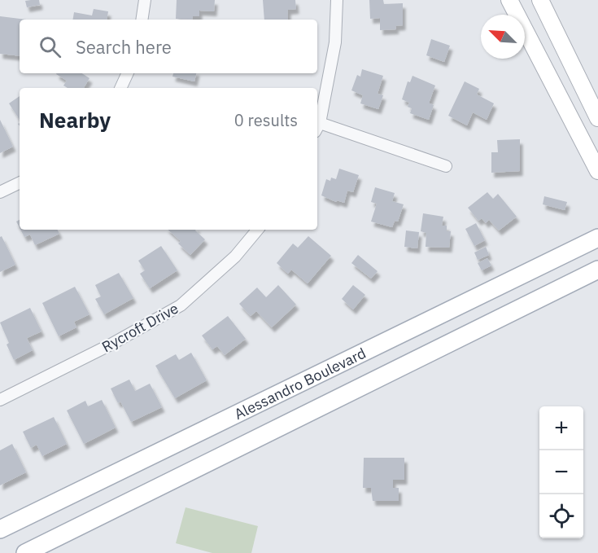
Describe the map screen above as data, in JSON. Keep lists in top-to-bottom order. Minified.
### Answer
{"streets":{"main road":["Alessandro Boulevard"],"street":["Rycroft Drive"]},"north":"top left","page":{"search":"Search here","heading":["Nearby","0 results"],"map_buttons":["+","−"]}}
